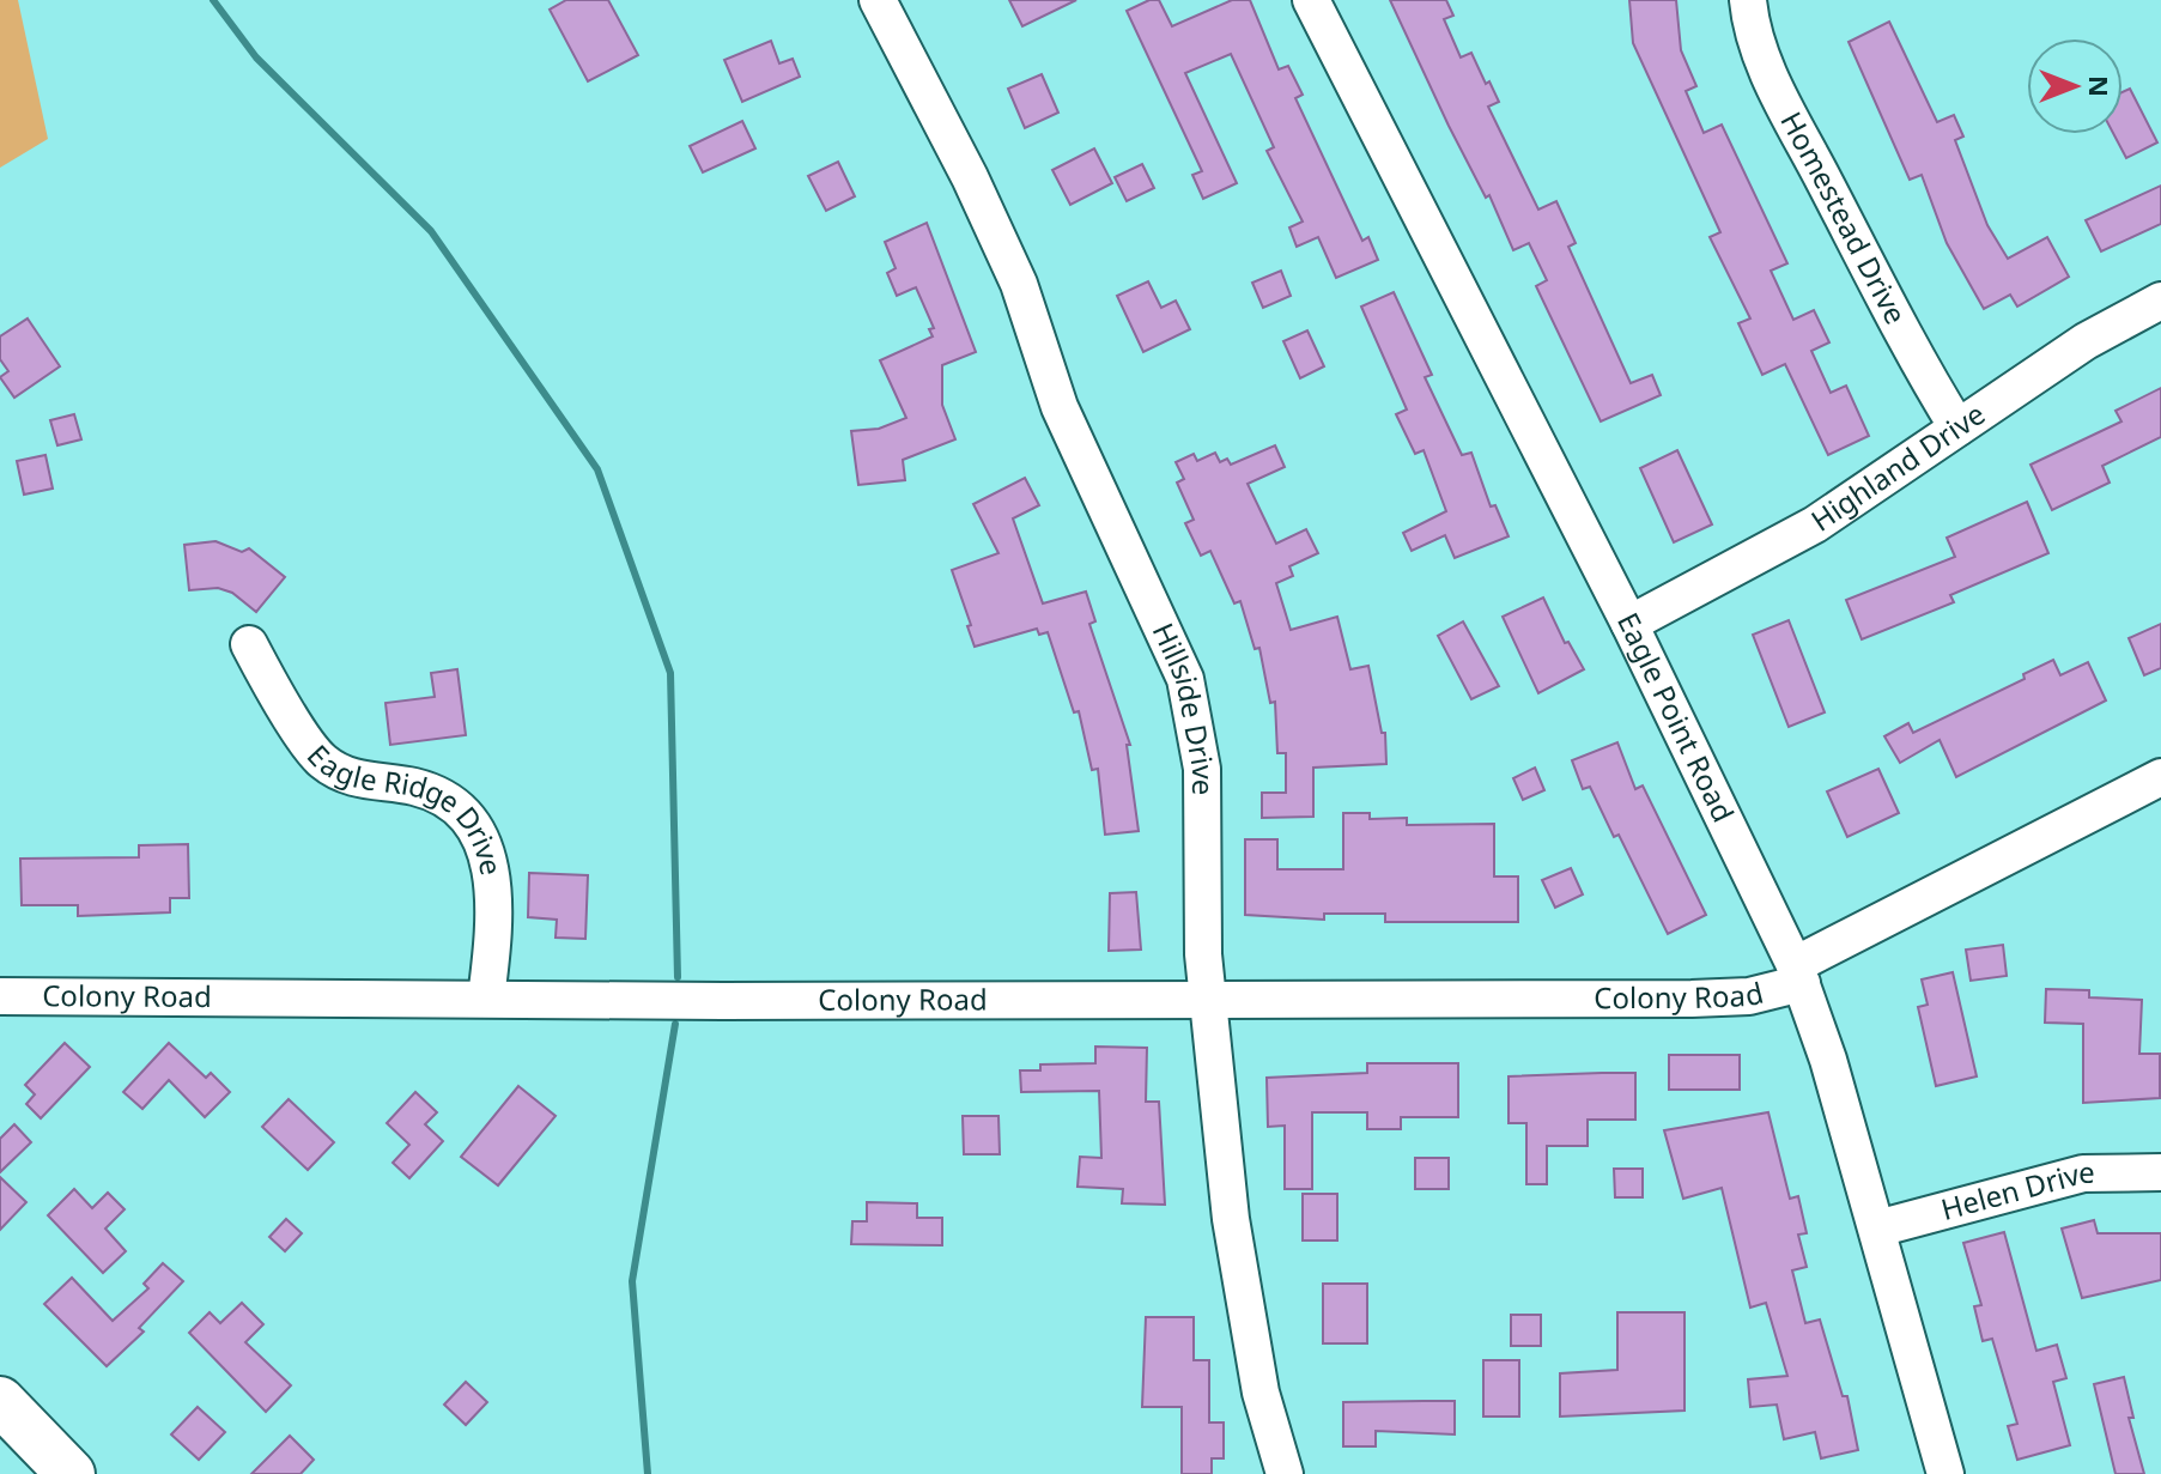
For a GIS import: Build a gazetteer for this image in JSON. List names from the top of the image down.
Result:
{
  "streets": {
    "street": [
      "Homestead Drive",
      "Highland Drive",
      "Hillside Drive",
      "Eagle Point Road",
      "Eagle Ridge Drive",
      "Colony Road",
      "Helen Drive"
    ]
  },
  "crossings": [
    ["Homestead Drive", "Highland Drive"],
    ["Highland Drive", "Eagle Point Road"],
    ["Hillside Drive", "Colony Road"],
    ["Eagle Point Road", "Colony Road"],
    ["Eagle Point Road", "Helen Drive"],
    ["Eagle Ridge Drive", "Colony Road"]
  ],
  "north": "right"
}
